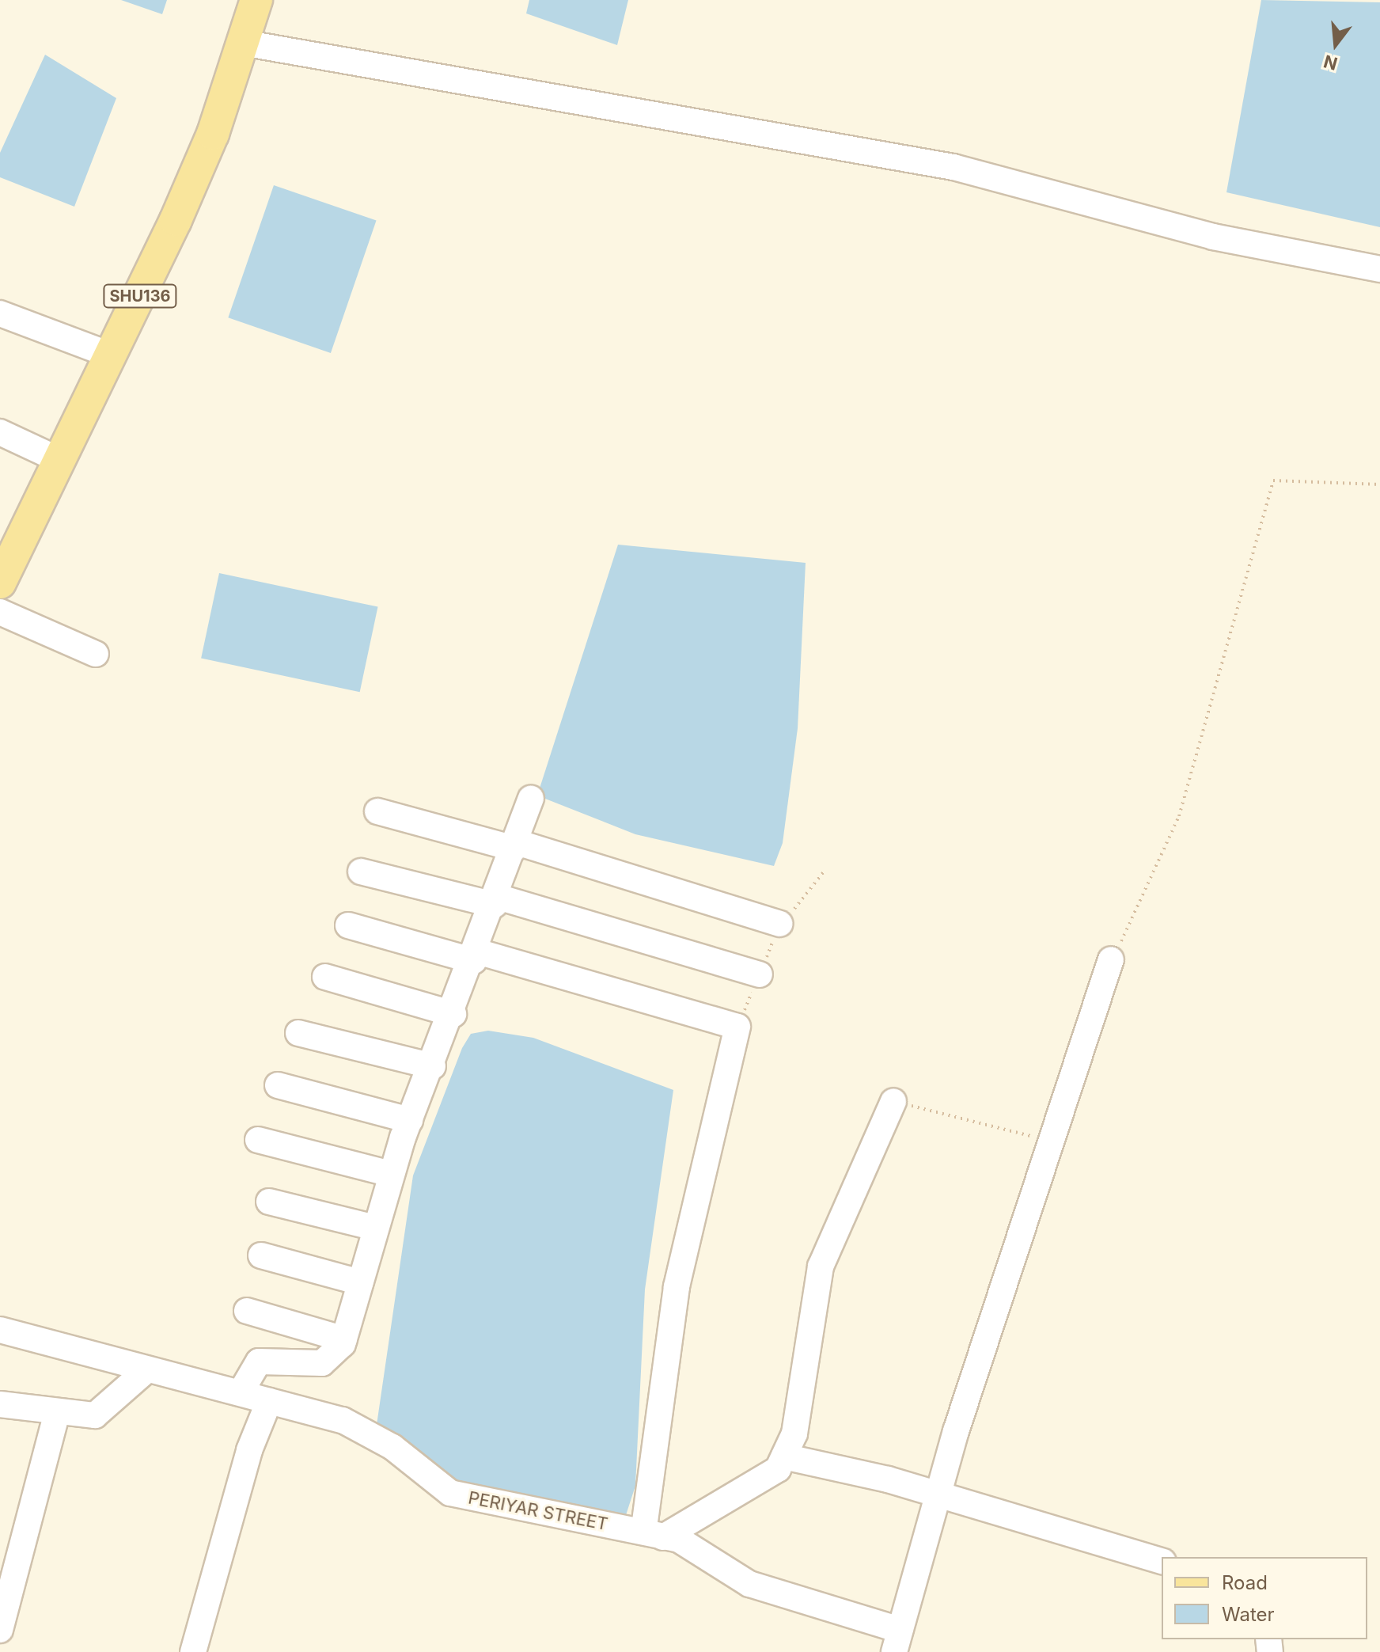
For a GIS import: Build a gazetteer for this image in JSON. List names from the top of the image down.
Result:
{
  "streets": {
    "main road": ["SHU136"],
    "street": ["PERIYAR STREET"]
  },
  "legend": ["Road", "Water"],
  "north": "bottom"
}
